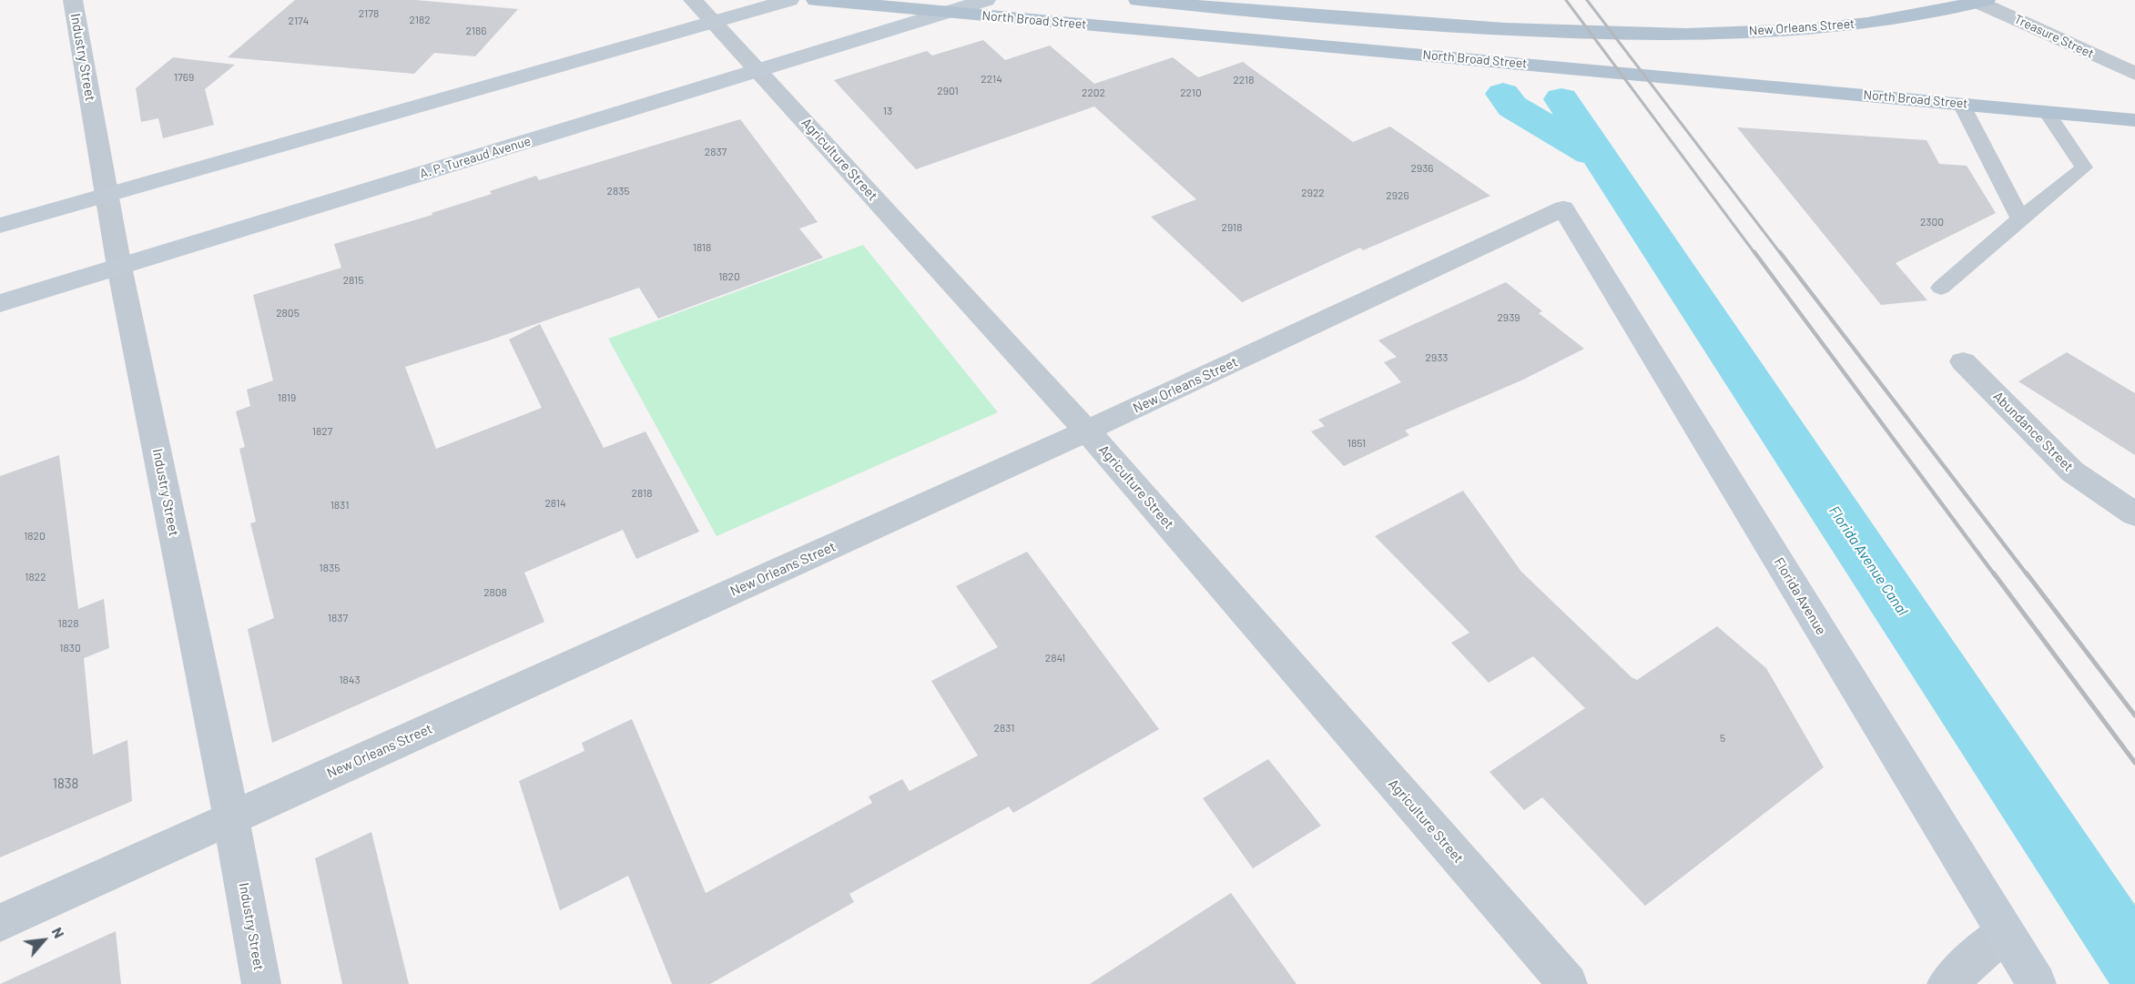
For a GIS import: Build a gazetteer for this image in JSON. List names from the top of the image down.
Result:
{
  "streets": {
    "main road": ["North Broad Street", "New Orleans Street"],
    "street": [
      "Treasure Street",
      "Industry Street",
      "A. P. Tureaud Avenue",
      "Agriculture Street",
      "Abundance Street",
      "Florida Avenue"
    ]
  },
  "crossings": [
    ["North Broad Street", "A. P. Tureaud Avenue"],
    ["New Orleans Street", "Treasure Street"],
    ["New Orleans Street", "Industry Street"],
    ["New Orleans Street", "Agriculture Street"],
    ["New Orleans Street", "Florida Avenue"],
    ["Industry Street", "A. P. Tureaud Avenue"],
    ["A. P. Tureaud Avenue", "Agriculture Street"]
  ],
  "water": ["Florida Avenue Canal"],
  "house_numbers": [
    "2178",
    "2182",
    "2174",
    "2186",
    "1769",
    "2214",
    "2218",
    "2901",
    "2202",
    "2210",
    "13",
    "2837",
    "2936",
    "2835",
    "2922",
    "2926",
    "2300",
    "2918",
    "1818",
    "1820",
    "2815",
    "2805",
    "2939",
    "2933",
    "1819",
    "1827",
    "1851",
    "2818",
    "2814",
    "1831",
    "1820",
    "1835",
    "1822",
    "2808",
    "1837",
    "1828",
    "1830",
    "2841",
    "1843",
    "2831",
    "5",
    "1838"
  ],
  "north": "top right"
}
